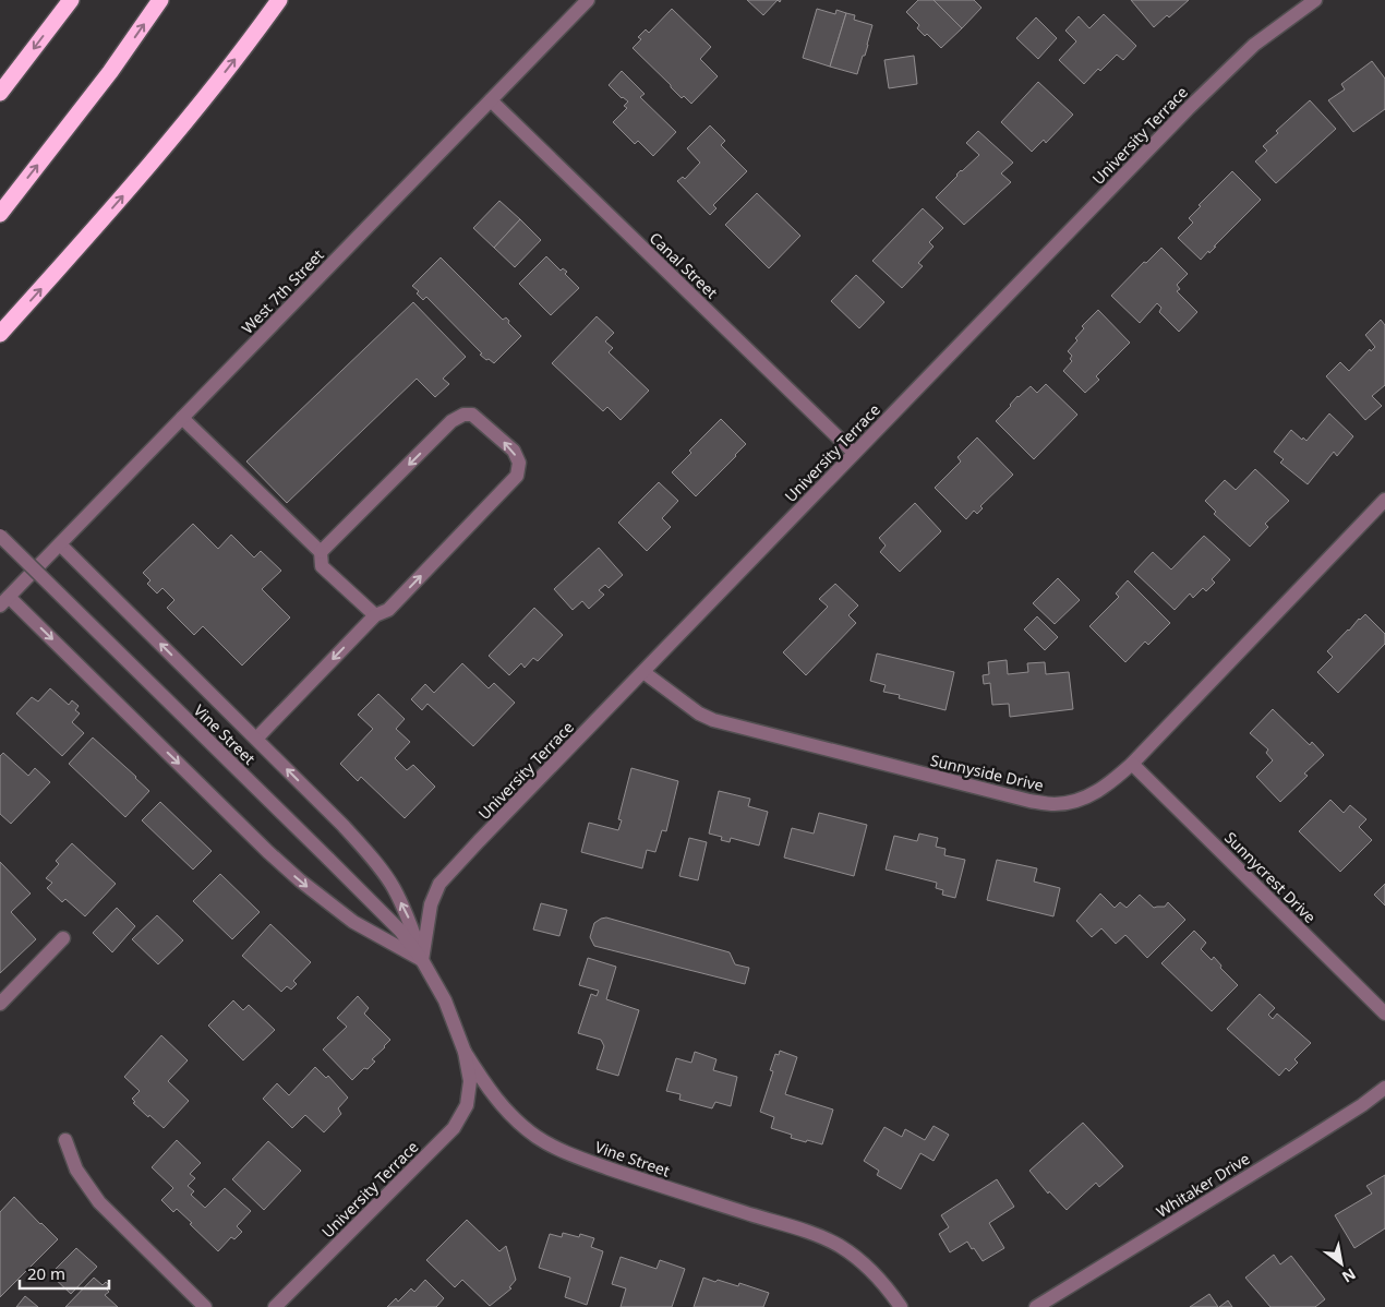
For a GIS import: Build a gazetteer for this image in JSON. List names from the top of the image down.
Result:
{
  "streets": {
    "street": [
      "University Terrace",
      "Canal Street",
      "West 7th Street",
      "Vine Street",
      "Sunnyside Drive",
      "Sunnycrest Drive",
      "Whitaker Drive"
    ]
  },
  "crossings": [
    ["University Terrace", "Canal Street"],
    ["University Terrace", "Vine Street"],
    ["University Terrace", "Sunnyside Drive"],
    ["Canal Street", "West 7th Street"],
    ["West 7th Street", "Vine Street"],
    ["Sunnyside Drive", "Sunnycrest Drive"]
  ],
  "scale_bar": "20 m",
  "north": "bottom right"
}
